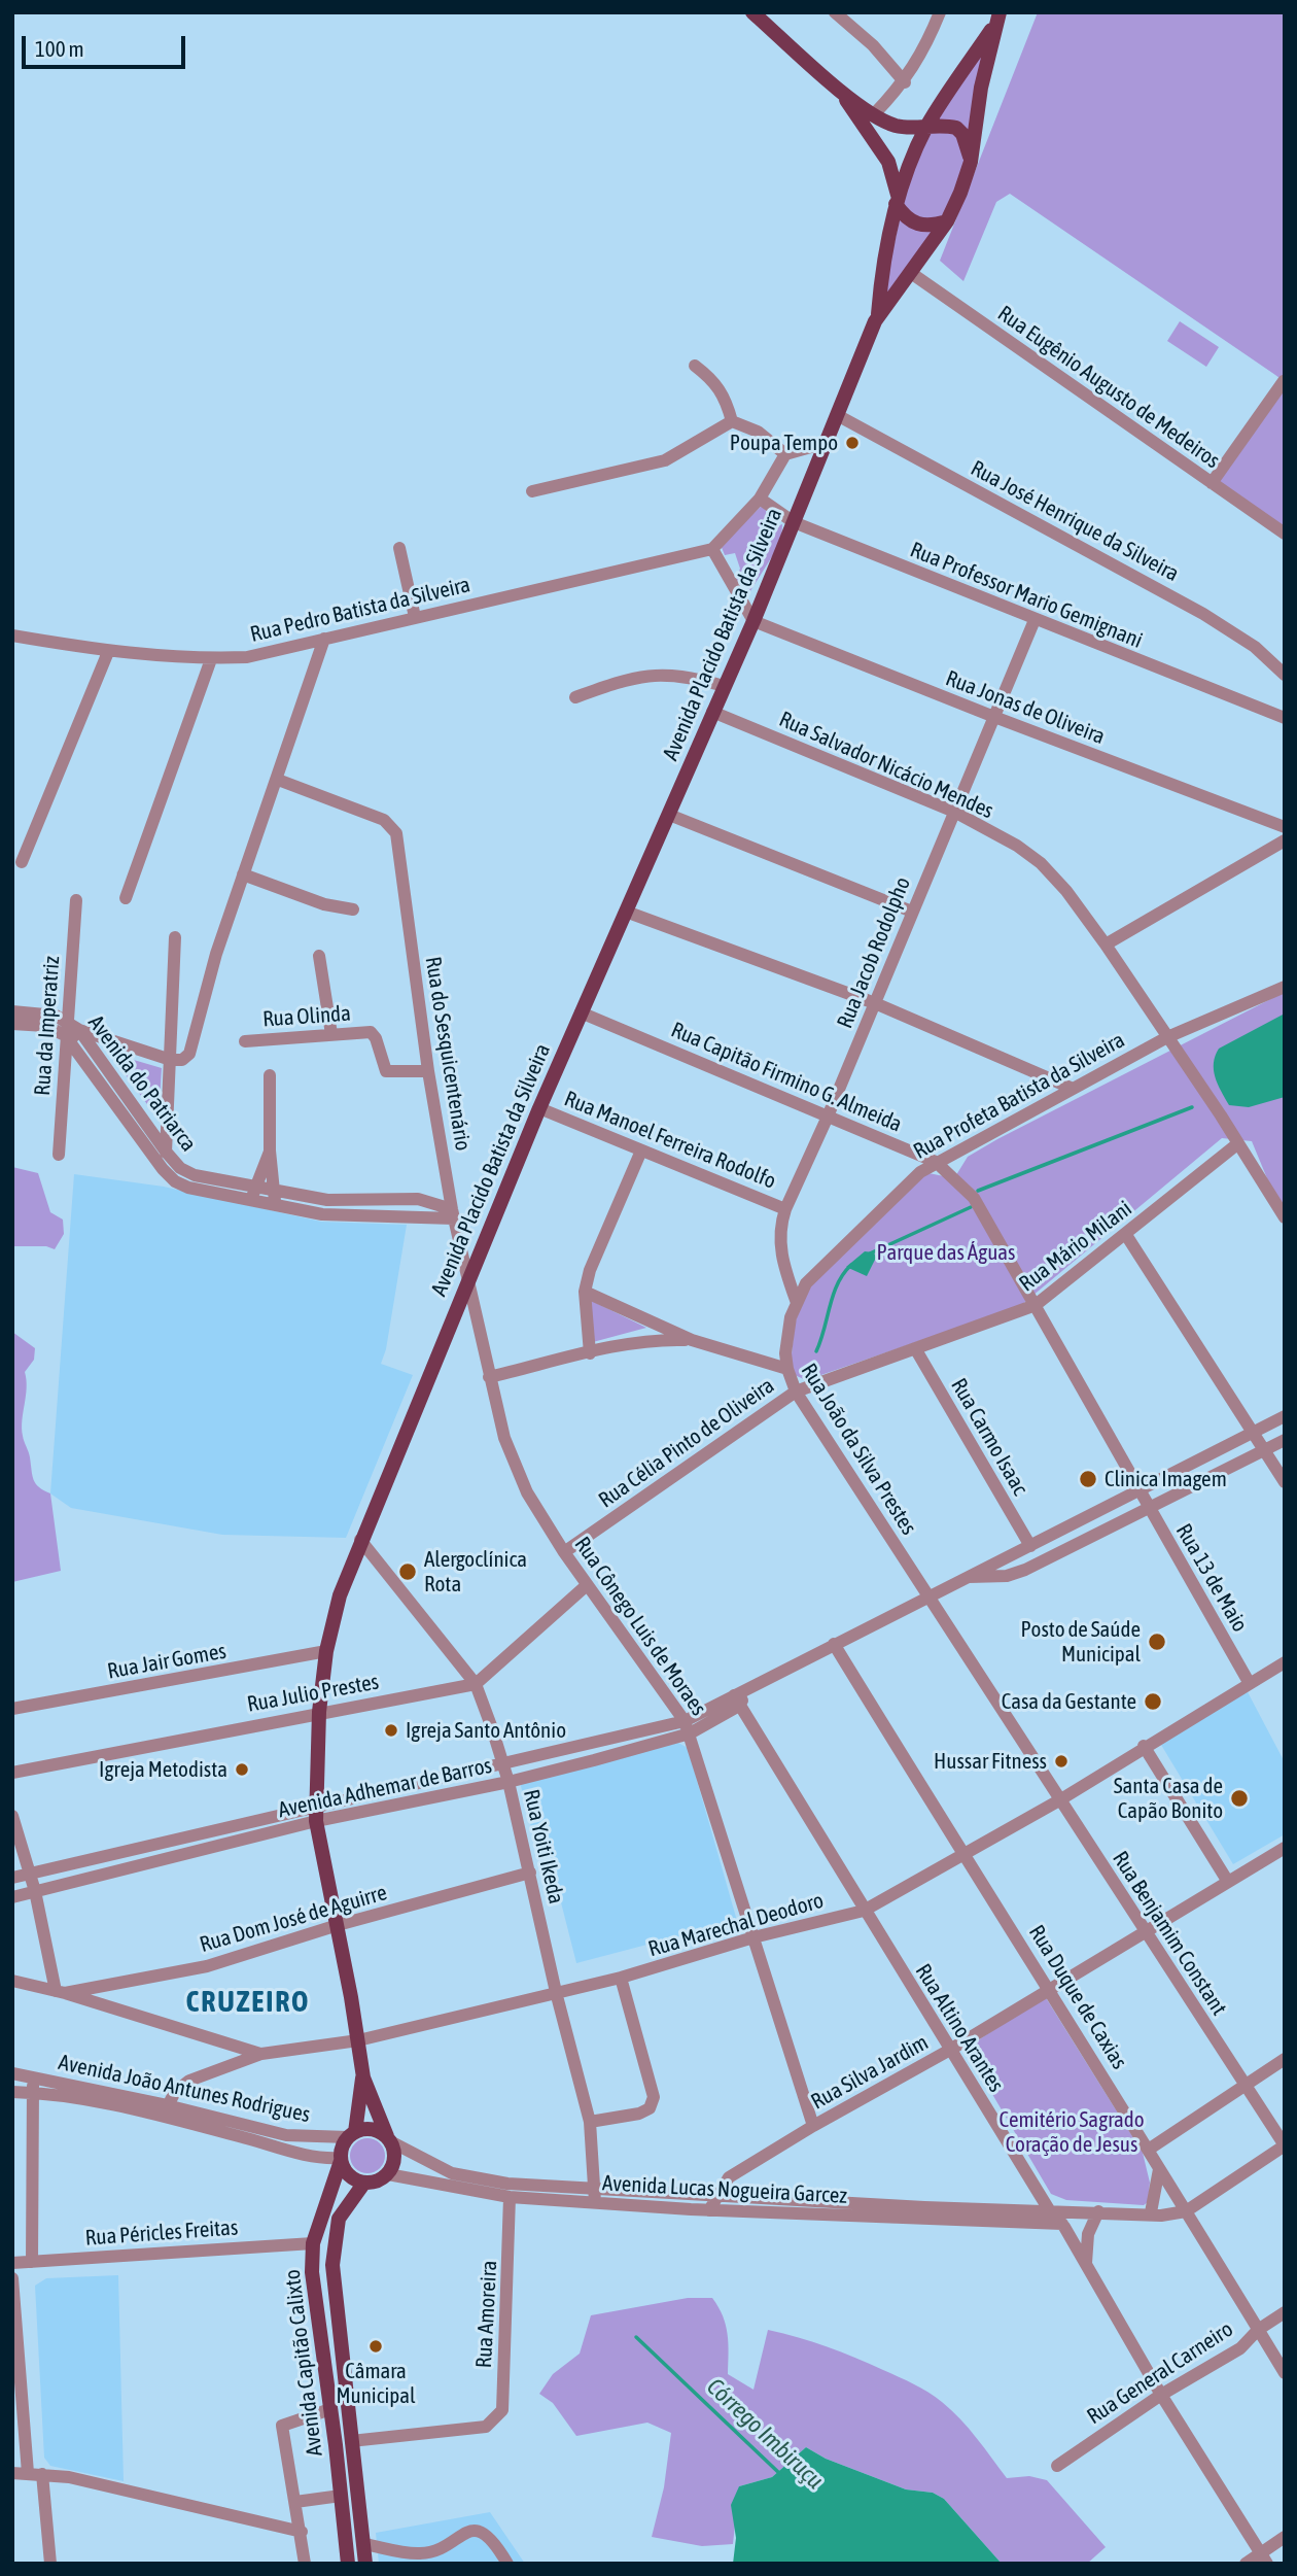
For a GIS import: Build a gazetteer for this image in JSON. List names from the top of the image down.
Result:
{
  "streets": {
    "main road": ["Avenida Placido Batista da Silveira", "Avenida Capitão Calixto"],
    "street": [
      "Rua Eugênio Augusto de Medeiros",
      "Rua José Henrique da Silveira",
      "Rua Professor Mario Gemignani",
      "Rua Pedro Batista da Silveira",
      "Rua Jonas de Oliveira",
      "Rua Salvador Nicácio Mendes",
      "Rua Jacob Rodolpho",
      "Rua Olinda",
      "Rua da Imperatriz",
      "Rua do Sesquicentenário",
      "Rua Capitão Firmino G. Almeida",
      "Avenida do Patriarca",
      "Rua Profeta Batista da Silveira",
      "Rua Manoel Ferreira Rodolfo",
      "Rua Mário Milani",
      "Rua Carmo Isaac",
      "Rua Célia Pinto de Oliveira",
      "Rua João da Silva Prestes",
      "Rua 13 de Maio",
      "Rua Cônego Luis de Moraes",
      "Rua Jair Gomes",
      "Rua Julio Prestes",
      "Avenida Adhemar de Barros",
      "Rua Yoiti Ikeda",
      "Rua Dom José de Aguirre",
      "Rua Marechal Deodoro",
      "Rua Benjamim Constant",
      "Rua Duque de Caxias",
      "Rua Altino Arantes",
      "Rua Silva Jardim",
      "Avenida João Antunes Rodrigues",
      "Avenida Lucas Nogueira Garcez",
      "Rua Péricles Freitas",
      "Rua Amoreira",
      "Rua General Carneiro"
    ]
  },
  "crossings": [
    ["Rua Eugênio Augusto de Medeiros", "Avenida Placido Batista da Silveira"],
    ["Rua José Henrique da Silveira", "Avenida Placido Batista da Silveira"],
    ["Rua Professor Mario Gemignani", "Avenida Placido Batista da Silveira"],
    ["Rua Professor Mario Gemignani", "Rua Jacob Rodolpho"],
    ["Avenida Placido Batista da Silveira", "Rua Jonas de Oliveira"],
    ["Avenida Placido Batista da Silveira", "Rua Salvador Nicácio Mendes"],
    ["Avenida Placido Batista da Silveira", "Rua do Sesquicentenário"],
    ["Avenida Placido Batista da Silveira", "Rua Capitão Firmino G. Almeida"],
    ["Avenida Placido Batista da Silveira", "Rua Manoel Ferreira Rodolfo"],
    ["Avenida Placido Batista da Silveira", "Rua Cônego Luis de Moraes"],
    ["Avenida Placido Batista da Silveira", "Rua Jair Gomes"],
    ["Avenida Placido Batista da Silveira", "Rua Julio Prestes"],
    ["Avenida Placido Batista da Silveira", "Avenida Adhemar de Barros"],
    ["Avenida Placido Batista da Silveira", "Rua Yoiti Ikeda"],
    ["Avenida Placido Batista da Silveira", "Rua Dom José de Aguirre"],
    ["Avenida Placido Batista da Silveira", "Rua Marechal Deodoro"],
    ["Avenida Placido Batista da Silveira", "Avenida João Antunes Rodrigues"],
    ["Avenida Placido Batista da Silveira", "Avenida Lucas Nogueira Garcez"],
    ["Avenida Placido Batista da Silveira", "Avenida Capitão Calixto"],
    ["Rua Jonas de Oliveira", "Rua Jacob Rodolpho"],
    ["Rua Salvador Nicácio Mendes", "Rua Jacob Rodolpho"],
    ["Rua Salvador Nicácio Mendes", "Rua Profeta Batista da Silveira"],
    ["Rua Salvador Nicácio Mendes", "Rua Mário Milani"],
    ["Rua Jacob Rodolpho", "Rua Capitão Firmino G. Almeida"],
    ["Rua Jacob Rodolpho", "Rua Profeta Batista da Silveira"],
    ["Rua Jacob Rodolpho", "Rua Manoel Ferreira Rodolfo"],
    ["Rua Olinda", "Rua do Sesquicentenário"],
    ["Rua da Imperatriz", "Avenida do Patriarca"],
    ["Rua do Sesquicentenário", "Avenida do Patriarca"],
    ["Rua do Sesquicentenário", "Rua Cônego Luis de Moraes"],
    ["Rua Capitão Firmino G. Almeida", "Rua Profeta Batista da Silveira"],
    ["Rua Capitão Firmino G. Almeida", "Rua Mário Milani"],
    ["Rua Capitão Firmino G. Almeida", "Rua 13 de Maio"],
    ["Rua Profeta Batista da Silveira", "Rua João da Silva Prestes"],
    ["Rua Mário Milani", "Rua Carmo Isaac"],
    ["Rua Mário Milani", "Rua Célia Pinto de Oliveira"],
    ["Rua Mário Milani", "Rua João da Silva Prestes"],
    ["Rua Mário Milani", "Rua 13 de Maio"],
    ["Rua Célia Pinto de Oliveira", "Rua João da Silva Prestes"],
    ["Rua Célia Pinto de Oliveira", "Rua Cônego Luis de Moraes"],
    ["Rua João da Silva Prestes", "Rua Cônego Luis de Moraes"],
    ["Rua João da Silva Prestes", "Rua Benjamim Constant"],
    ["Rua 13 de Maio", "Rua Marechal Deodoro"],
    ["Rua Cônego Luis de Moraes", "Avenida Adhemar de Barros"],
    ["Rua Cônego Luis de Moraes", "Rua Marechal Deodoro"],
    ["Rua Cônego Luis de Moraes", "Rua Silva Jardim"],
    ["Rua Julio Prestes", "Rua Yoiti Ikeda"],
    ["Avenida Adhemar de Barros", "Rua Yoiti Ikeda"],
    ["Avenida Adhemar de Barros", "Rua Altino Arantes"],
    ["Rua Yoiti Ikeda", "Rua Dom José de Aguirre"],
    ["Rua Yoiti Ikeda", "Rua Marechal Deodoro"],
    ["Rua Yoiti Ikeda", "Avenida Lucas Nogueira Garcez"],
    ["Rua Marechal Deodoro", "Rua Benjamim Constant"],
    ["Rua Marechal Deodoro", "Rua Duque de Caxias"],
    ["Rua Marechal Deodoro", "Rua Altino Arantes"],
    ["Rua Marechal Deodoro", "Avenida João Antunes Rodrigues"],
    ["Rua Benjamim Constant", "Rua Silva Jardim"],
    ["Rua Duque de Caxias", "Rua Silva Jardim"],
    ["Rua Duque de Caxias", "Avenida Lucas Nogueira Garcez"],
    ["Rua Duque de Caxias", "Rua General Carneiro"],
    ["Rua Altino Arantes", "Rua Silva Jardim"],
    ["Rua Altino Arantes", "Avenida Lucas Nogueira Garcez"],
    ["Rua Altino Arantes", "Rua General Carneiro"],
    ["Rua Silva Jardim", "Avenida Lucas Nogueira Garcez"],
    ["Avenida João Antunes Rodrigues", "Avenida Lucas Nogueira Garcez"],
    ["Avenida João Antunes Rodrigues", "Avenida Capitão Calixto"],
    ["Avenida Lucas Nogueira Garcez", "Rua Amoreira"],
    ["Avenida Lucas Nogueira Garcez", "Avenida Capitão Calixto"],
    ["Rua Péricles Freitas", "Avenida Capitão Calixto"],
    ["Rua Amoreira", "Avenida Capitão Calixto"]
  ],
  "districts": ["CRUZEIRO"],
  "water": ["Córrego Imbiruçu"],
  "parks": ["Parque das Águas", "Cemitério Sagrado Coração de Jesus"],
  "places": [
    "Poupa Tempo",
    "Clinica Imagem",
    "Alergoclínica Rota",
    "Posto de Saúde Municipal",
    "Casa da Gestante",
    "Igreja Santo Antônio",
    "Hussar Fitness",
    "Igreja Metodista",
    "Santa Casa de Capão Bonito",
    "Câmara Municipal"
  ],
  "scale_bar": "100 m"
}
